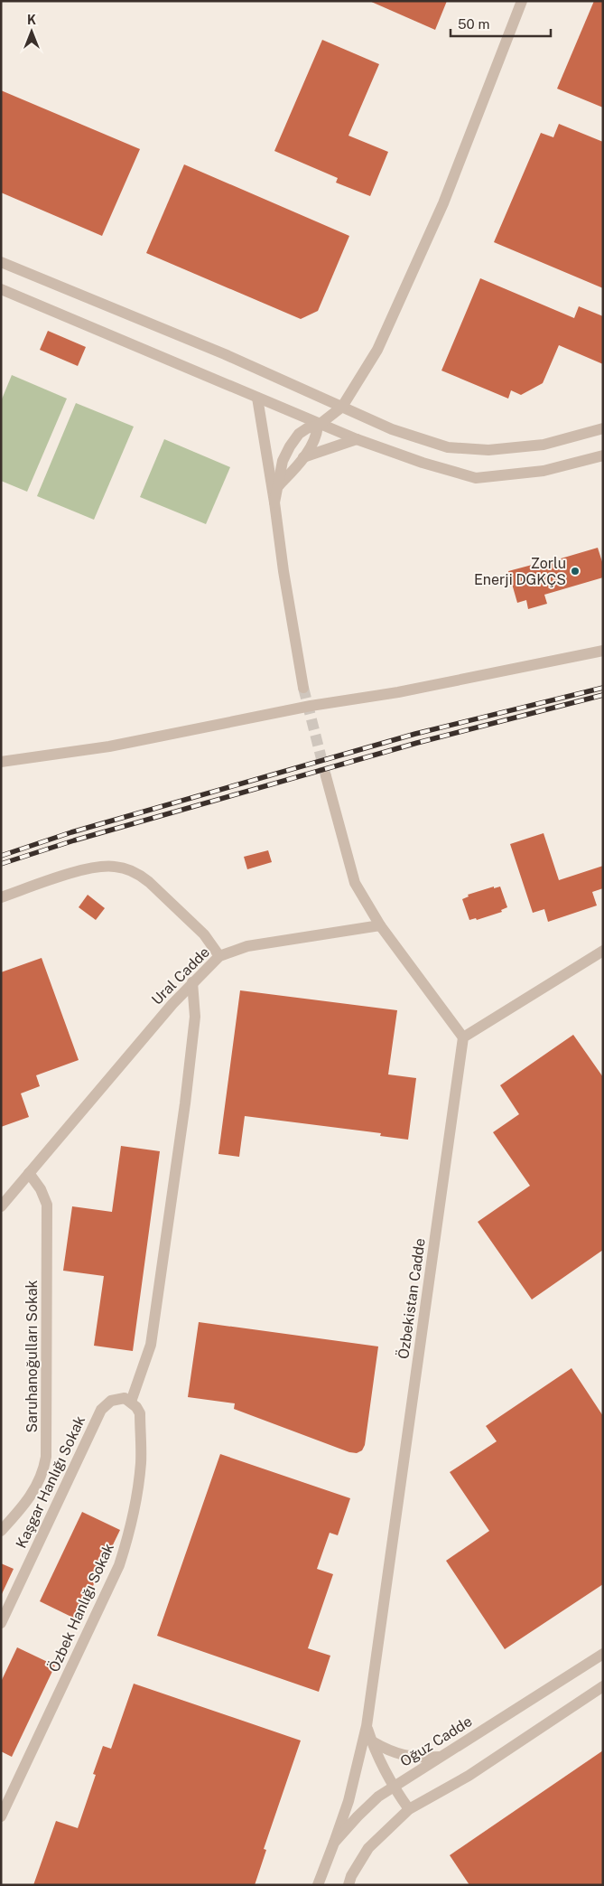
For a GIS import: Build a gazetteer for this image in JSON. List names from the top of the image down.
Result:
{
  "streets": {
    "street": [
      "Ural Cadde",
      "Özbekistan Cadde",
      "Saruhanoğulları Sokak",
      "Kaşgar Hanlığı Sokak",
      "Özbek Hanlığı Sokak",
      "Oğuz Cadde"
    ]
  },
  "crossings": [
    ["Ural Cadde", "Saruhanoğulları Sokak"],
    ["Özbekistan Cadde", "Oğuz Cadde"],
    ["Kaşgar Hanlığı Sokak", "Özbek Hanlığı Sokak"]
  ],
  "places": ["Zorlu Enerji DGKÇS"],
  "scale_bar": "50 m",
  "north": "top"
}
